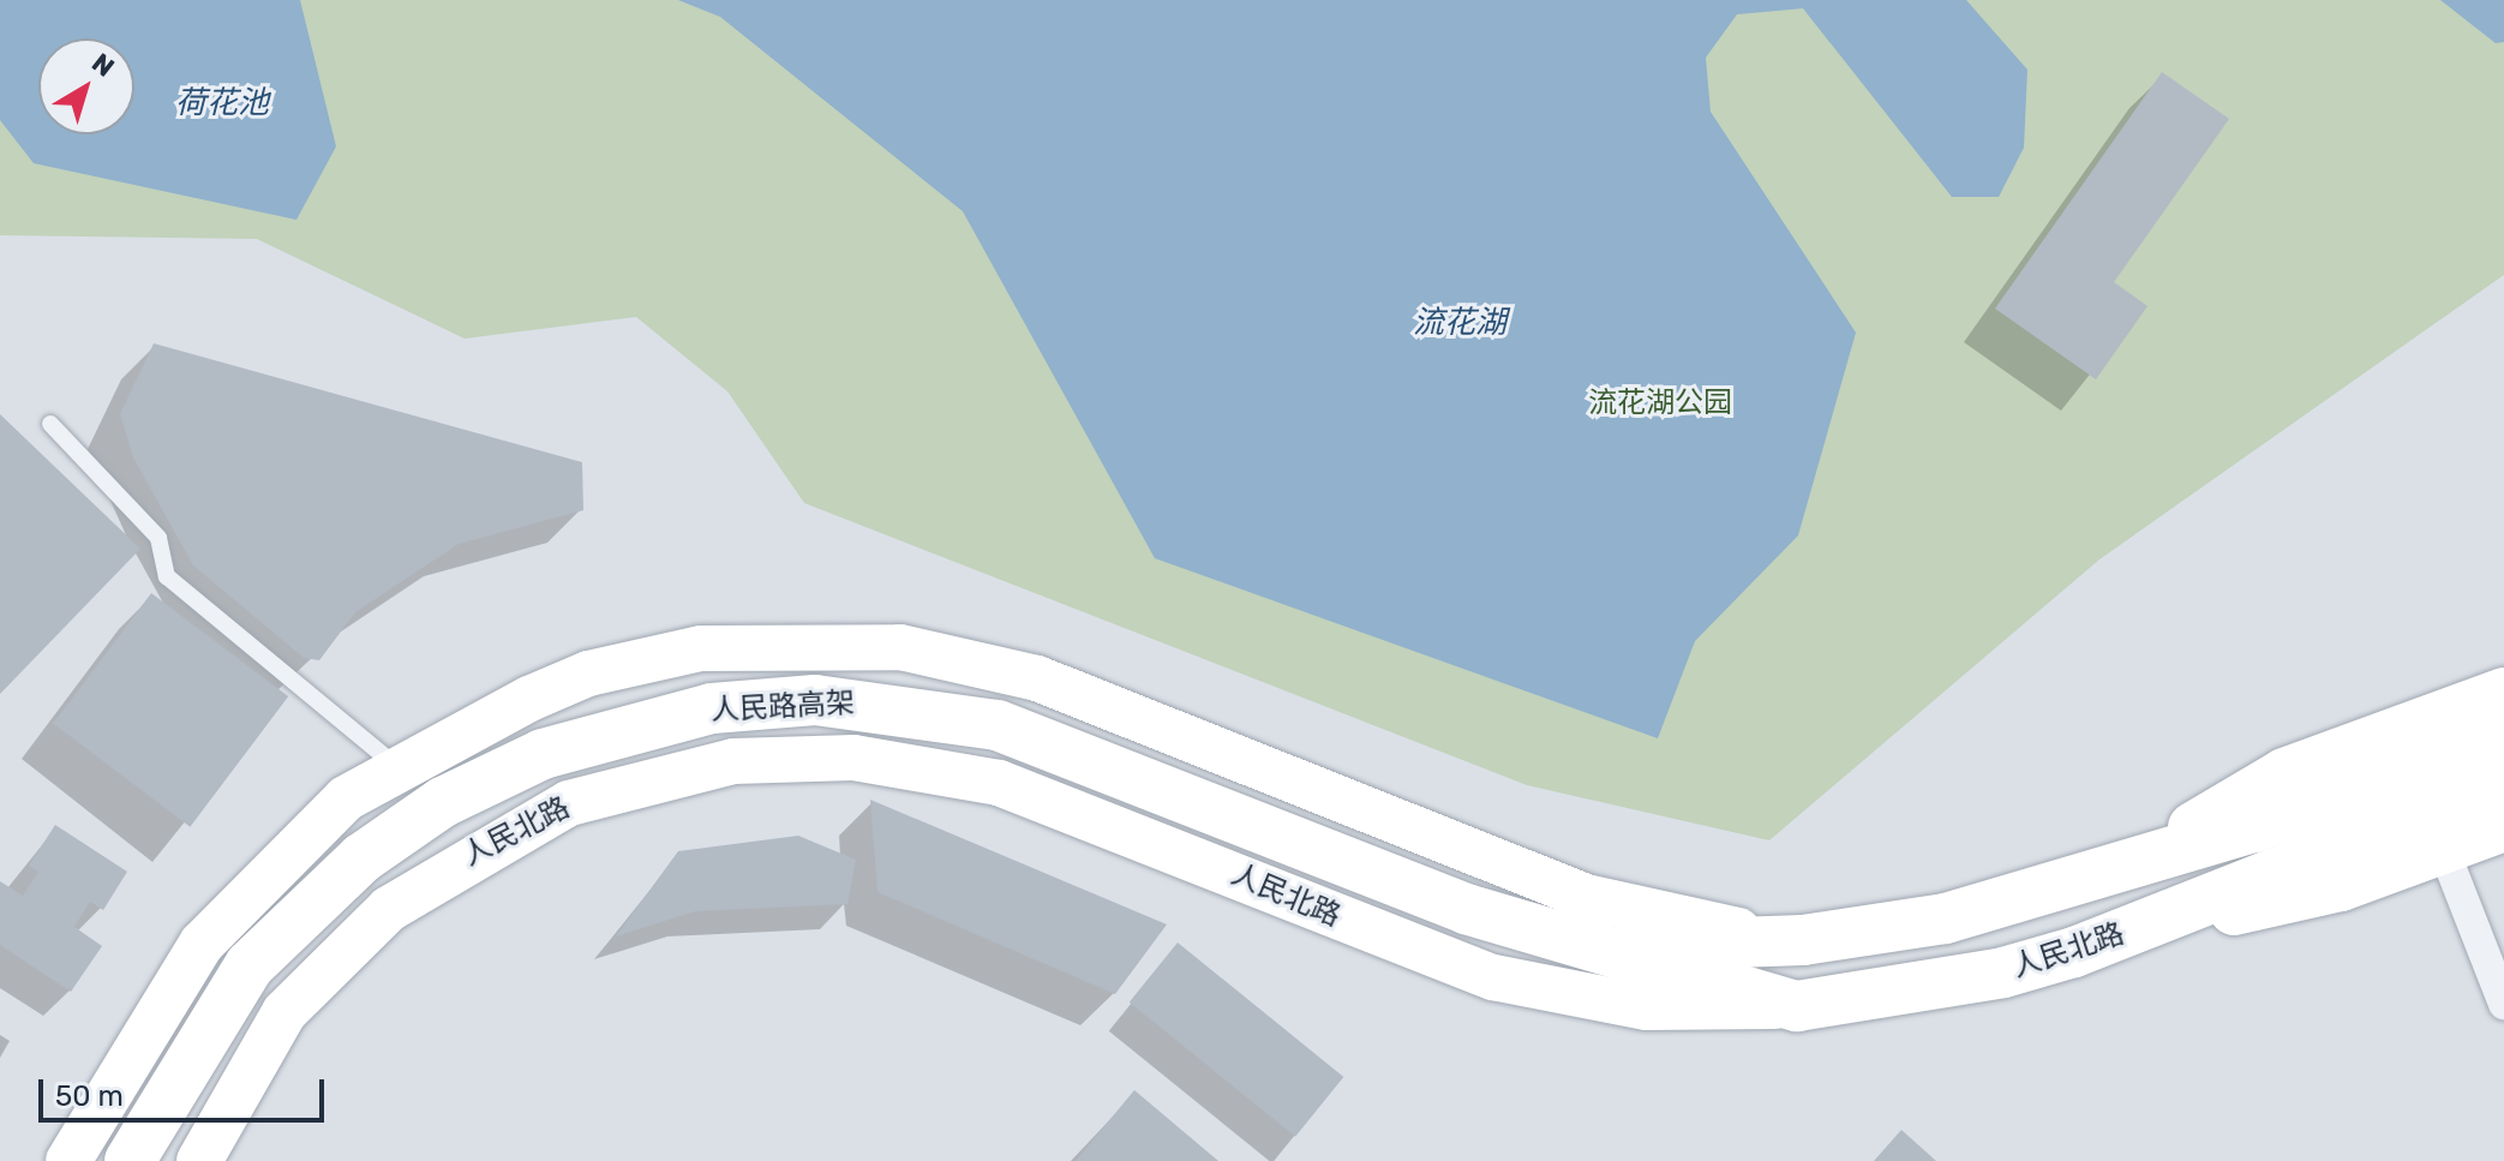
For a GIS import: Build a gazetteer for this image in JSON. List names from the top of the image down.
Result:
{
  "streets": {
    "main road": ["人民路高架", "人民北路"]
  },
  "crossings": [
    ["人民路高架", "人民北路"]
  ],
  "water": ["荷花池", "流花湖"],
  "parks": ["流花湖公园"],
  "scale_bar": "50 m",
  "north": "top right"
}
